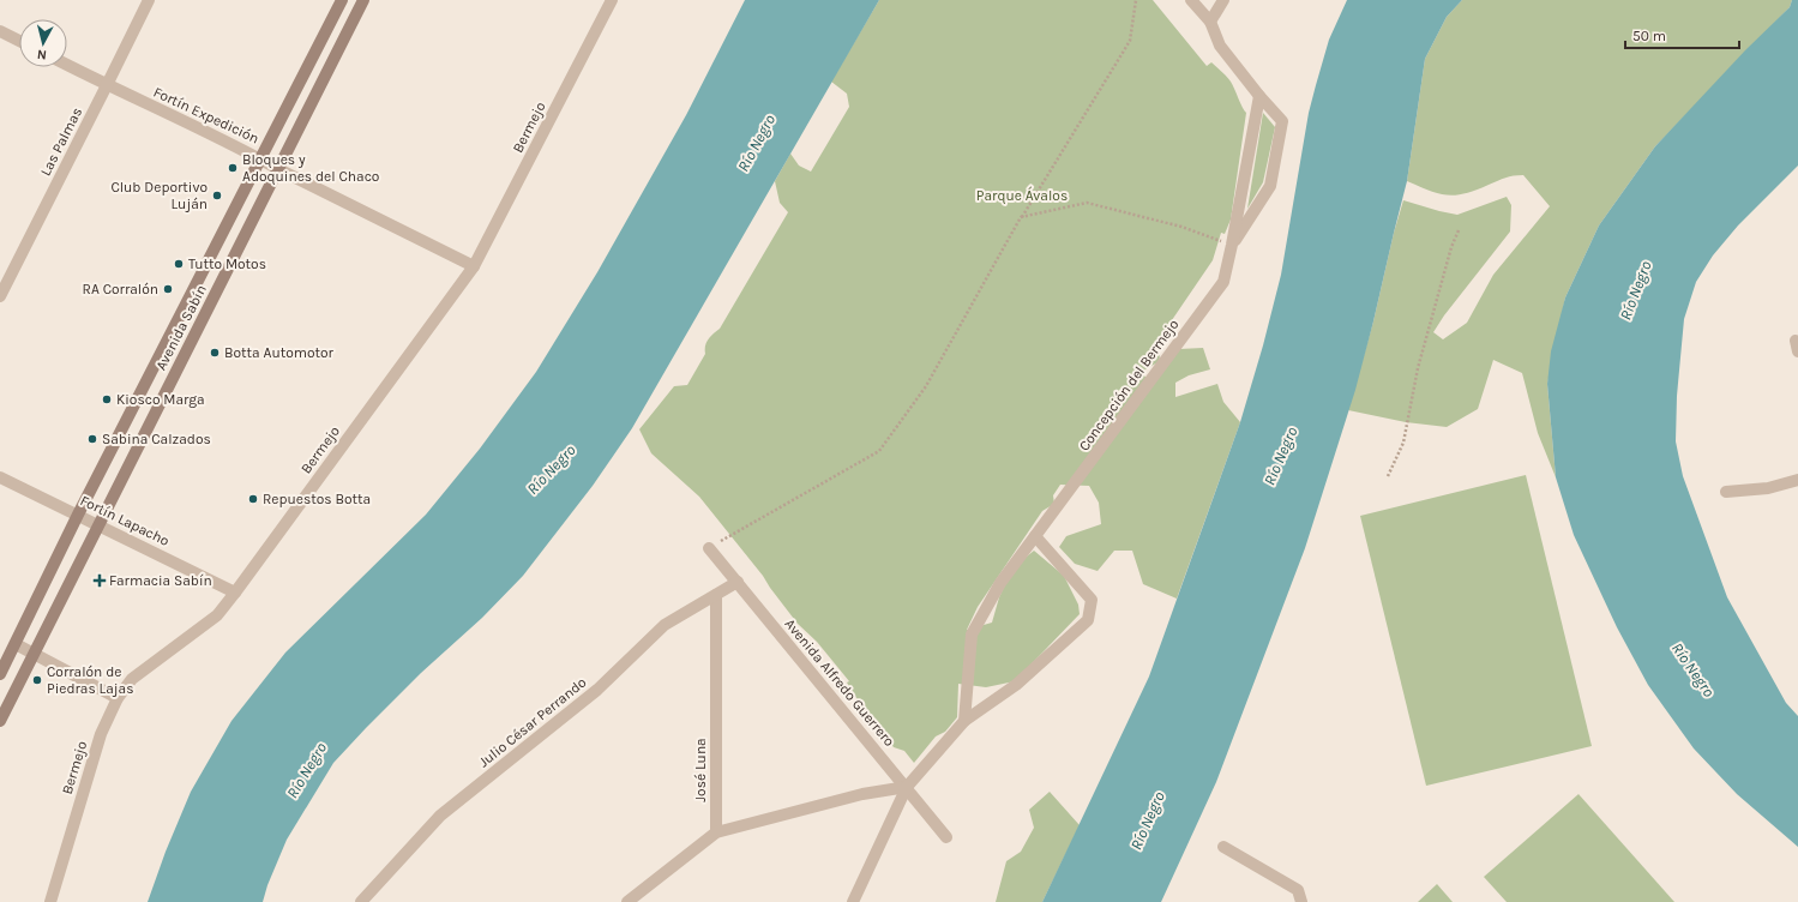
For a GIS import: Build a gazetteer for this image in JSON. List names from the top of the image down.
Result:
{
  "streets": {
    "main road": ["Avenida Sabín"],
    "street": [
      "Fortín Expedición",
      "Bermejo",
      "Las Palmas",
      "Concepción del Bermejo",
      "Fortín Lapacho",
      "Avenida Alfredo Guerrero",
      "Julio César Perrando",
      "José Luna"
    ]
  },
  "crossings": [
    ["Fortín Expedición", "Bermejo"],
    ["Fortín Expedición", "Las Palmas"],
    ["Fortín Expedición", "Avenida Sabín"],
    ["Bermejo", "Fortín Lapacho"],
    ["Avenida Sabín", "Fortín Lapacho"],
    ["Avenida Alfredo Guerrero", "Julio César Perrando"],
    ["Julio César Perrando", "José Luna"]
  ],
  "water": ["Río Negro"],
  "parks": ["Parque Ávalos"],
  "places": {
    "other": [
      "Bloques y Adoquines del Chaco",
      "Club Deportivo Luján",
      "Tutto Motos",
      "RA Corralón",
      "Botta Automotor",
      "Kiosco Marga",
      "Sabina Calzados",
      "Repuestos Botta",
      "Corralón de Piedras Lajas"
    ],
    "health": ["Farmacia Sabín"]
  },
  "scale_bar": "50 m",
  "north": "bottom"
}
